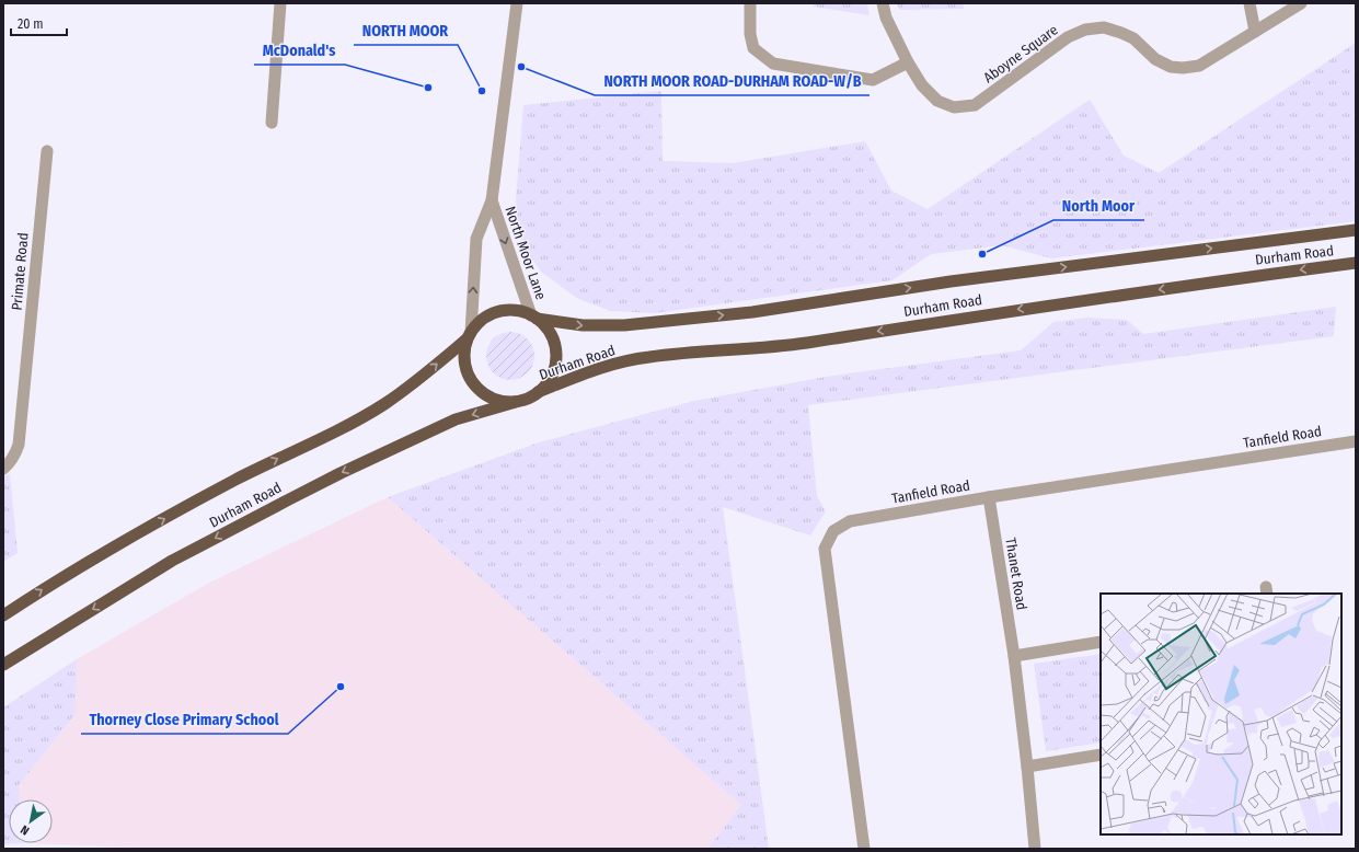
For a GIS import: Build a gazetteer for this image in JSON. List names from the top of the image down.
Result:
{
  "streets": {
    "highway": ["Durham Road"],
    "street": [
      "Aboyne Square",
      "North Moor Lane",
      "Primate Road",
      "Tanfield Road",
      "Thanet Road"
    ]
  },
  "crossings": [
    ["North Moor Lane", "Durham Road"],
    ["Tanfield Road", "Thanet Road"]
  ],
  "places": [
    "NORTH MOOR ROAD-DURHAM ROAD-W/B",
    "McDonald's",
    "NORTH MOOR",
    "North Moor",
    "Thorney Close Primary School"
  ],
  "scale_bar": "20 m",
  "north": "bottom left"
}
